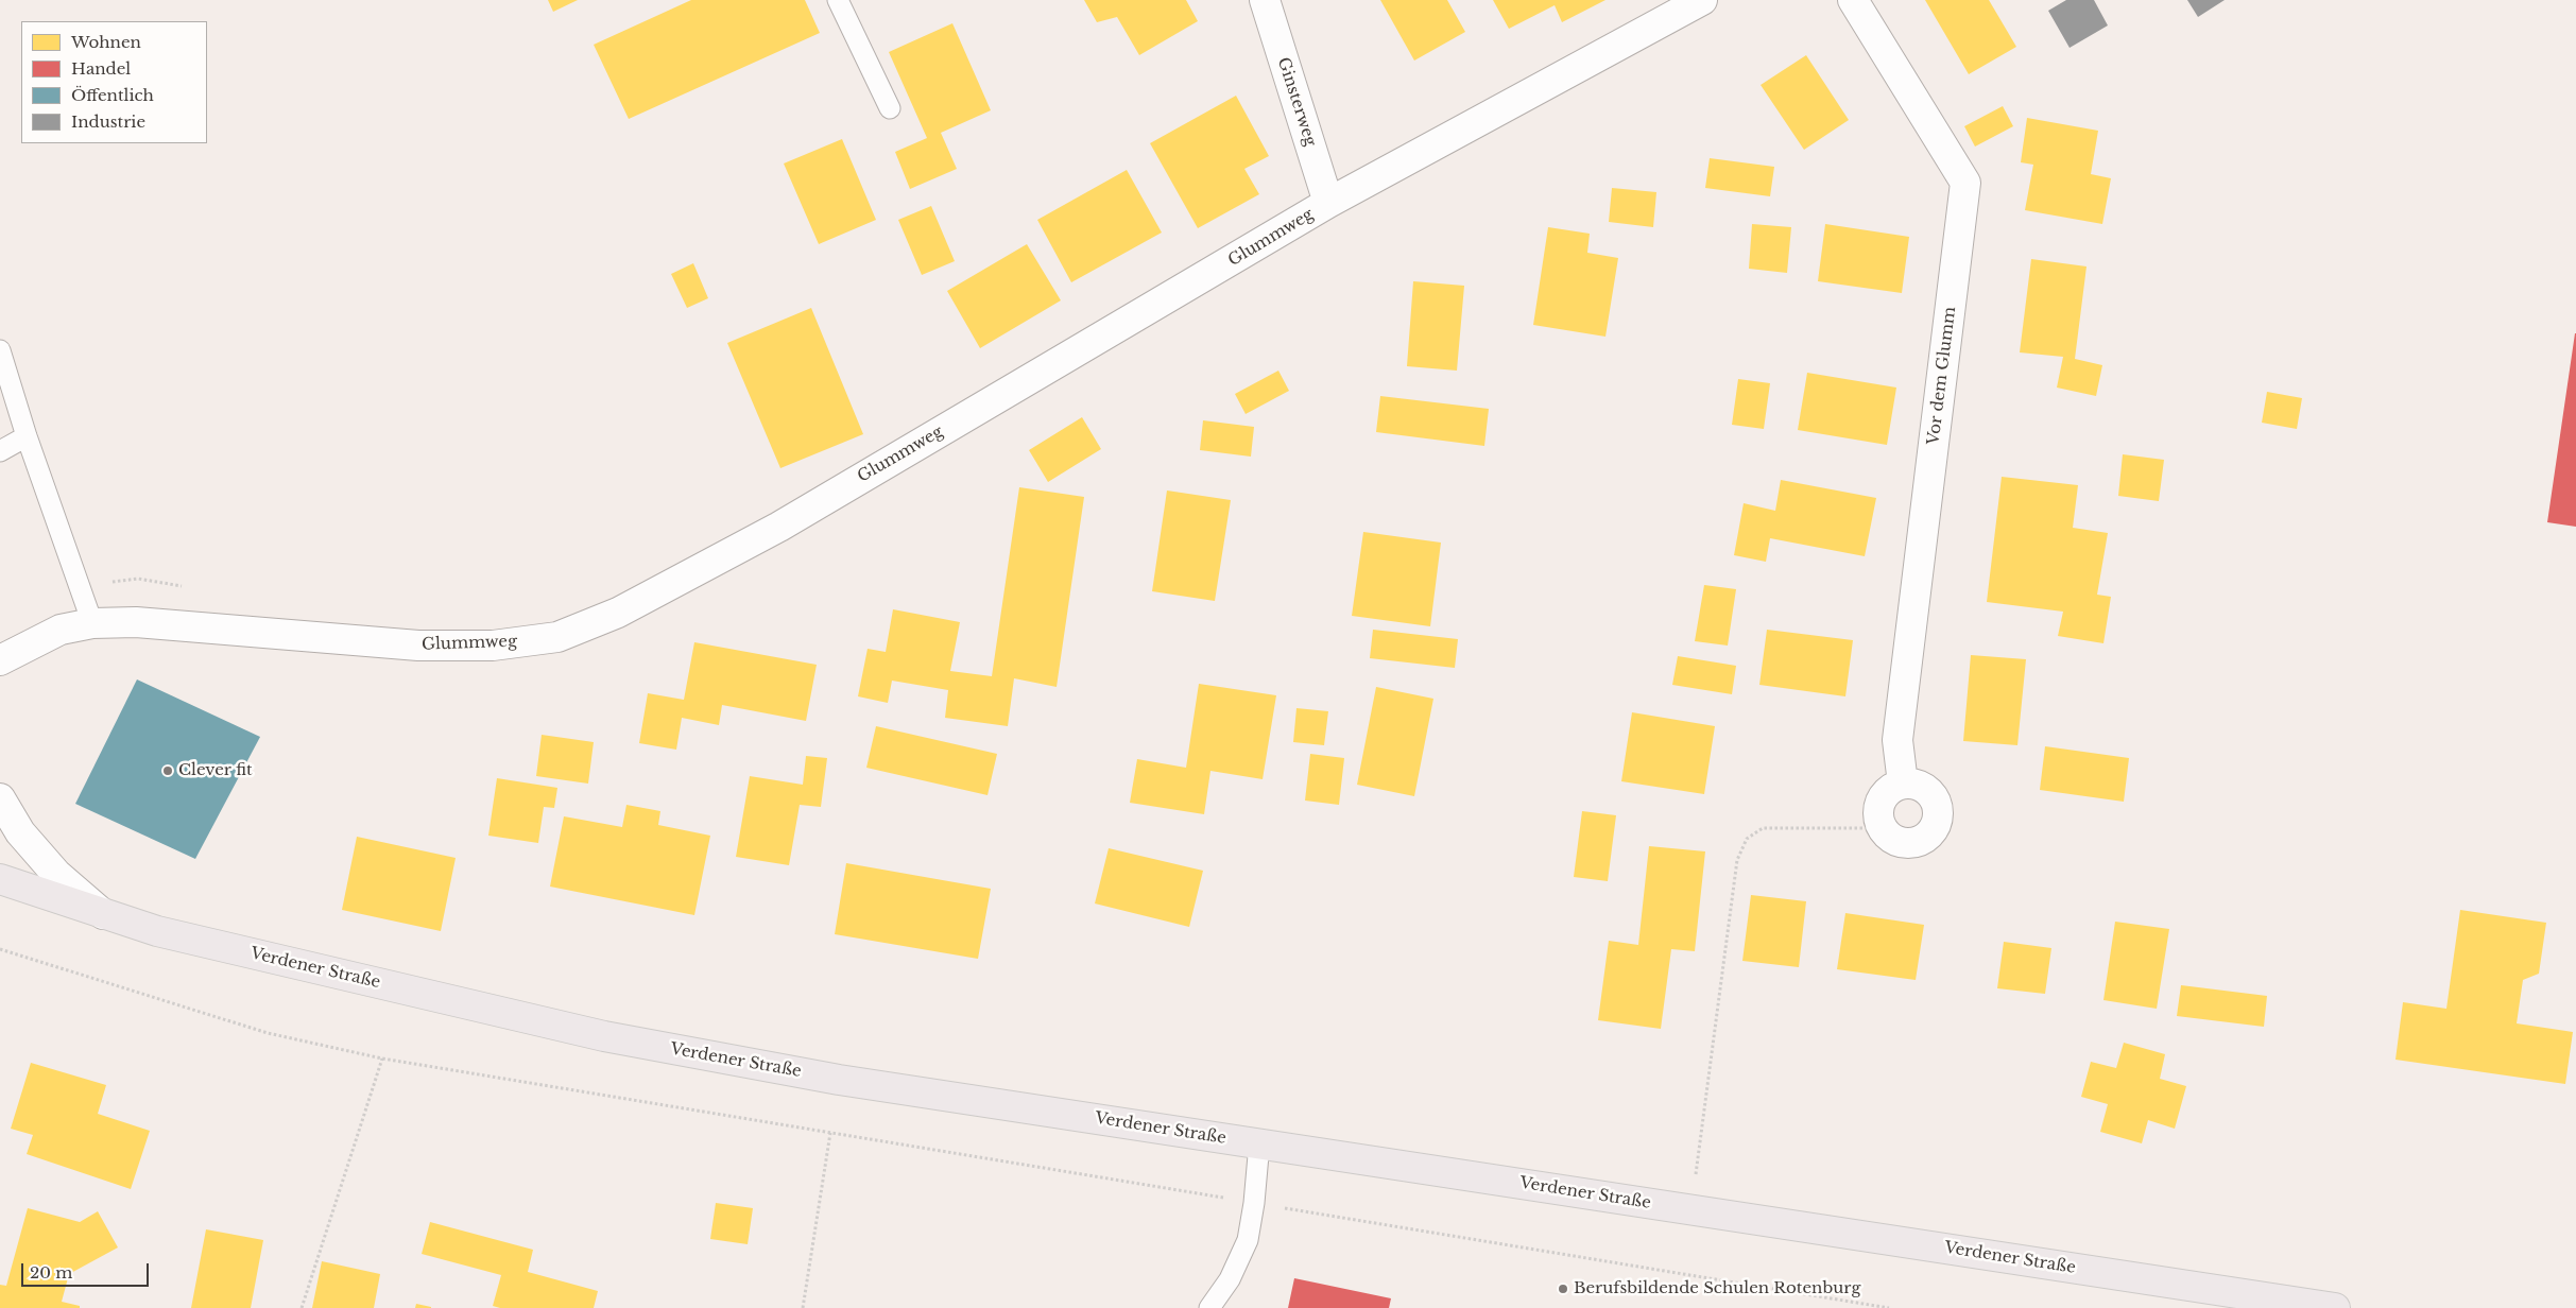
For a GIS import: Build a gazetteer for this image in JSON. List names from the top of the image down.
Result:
{
  "streets": {
    "main road": ["Verdener Straße"],
    "street": ["Ginsterweg", "Glummweg", "Vor dem Glumm"]
  },
  "crossings": [
    ["Ginsterweg", "Glummweg"]
  ],
  "places": ["Clever fit", "Berufsbildende Schulen Rotenburg"],
  "legend": [
    "Wohnen",
    "Handel",
    "Öffentlich",
    "Industrie"
  ],
  "scale_bar": "20 m"
}
